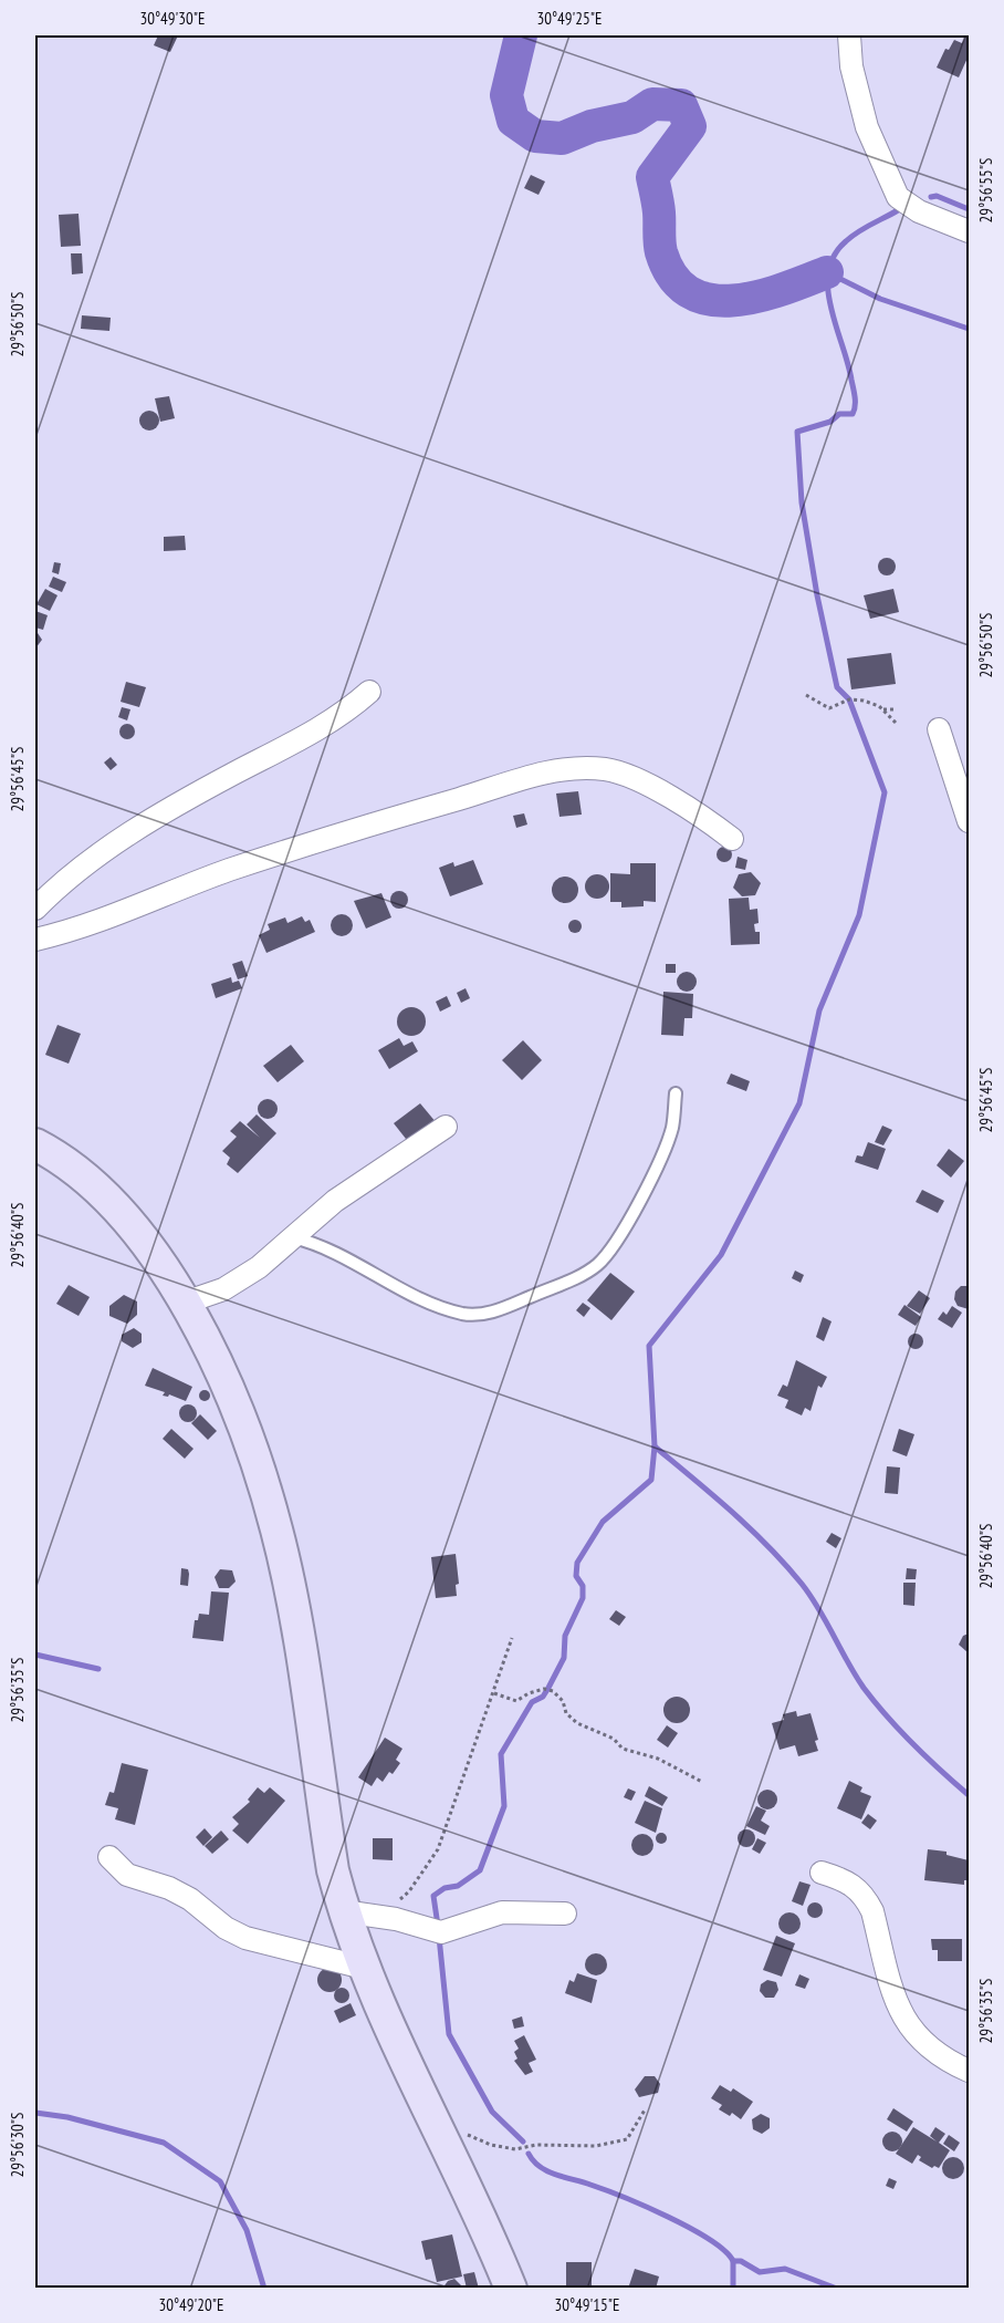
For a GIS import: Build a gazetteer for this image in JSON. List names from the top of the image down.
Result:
{
  "coordinates": [
    "30°49'30\"E",
    "30°49'25\"E",
    "29°56'55\"S",
    "29°56'50\"S",
    "29°56'45\"S",
    "29°56'40\"S",
    "29°56'35\"S",
    "29°56'30\"S",
    "30°49'20\"E",
    "30°49'15\"E"
  ]
}
